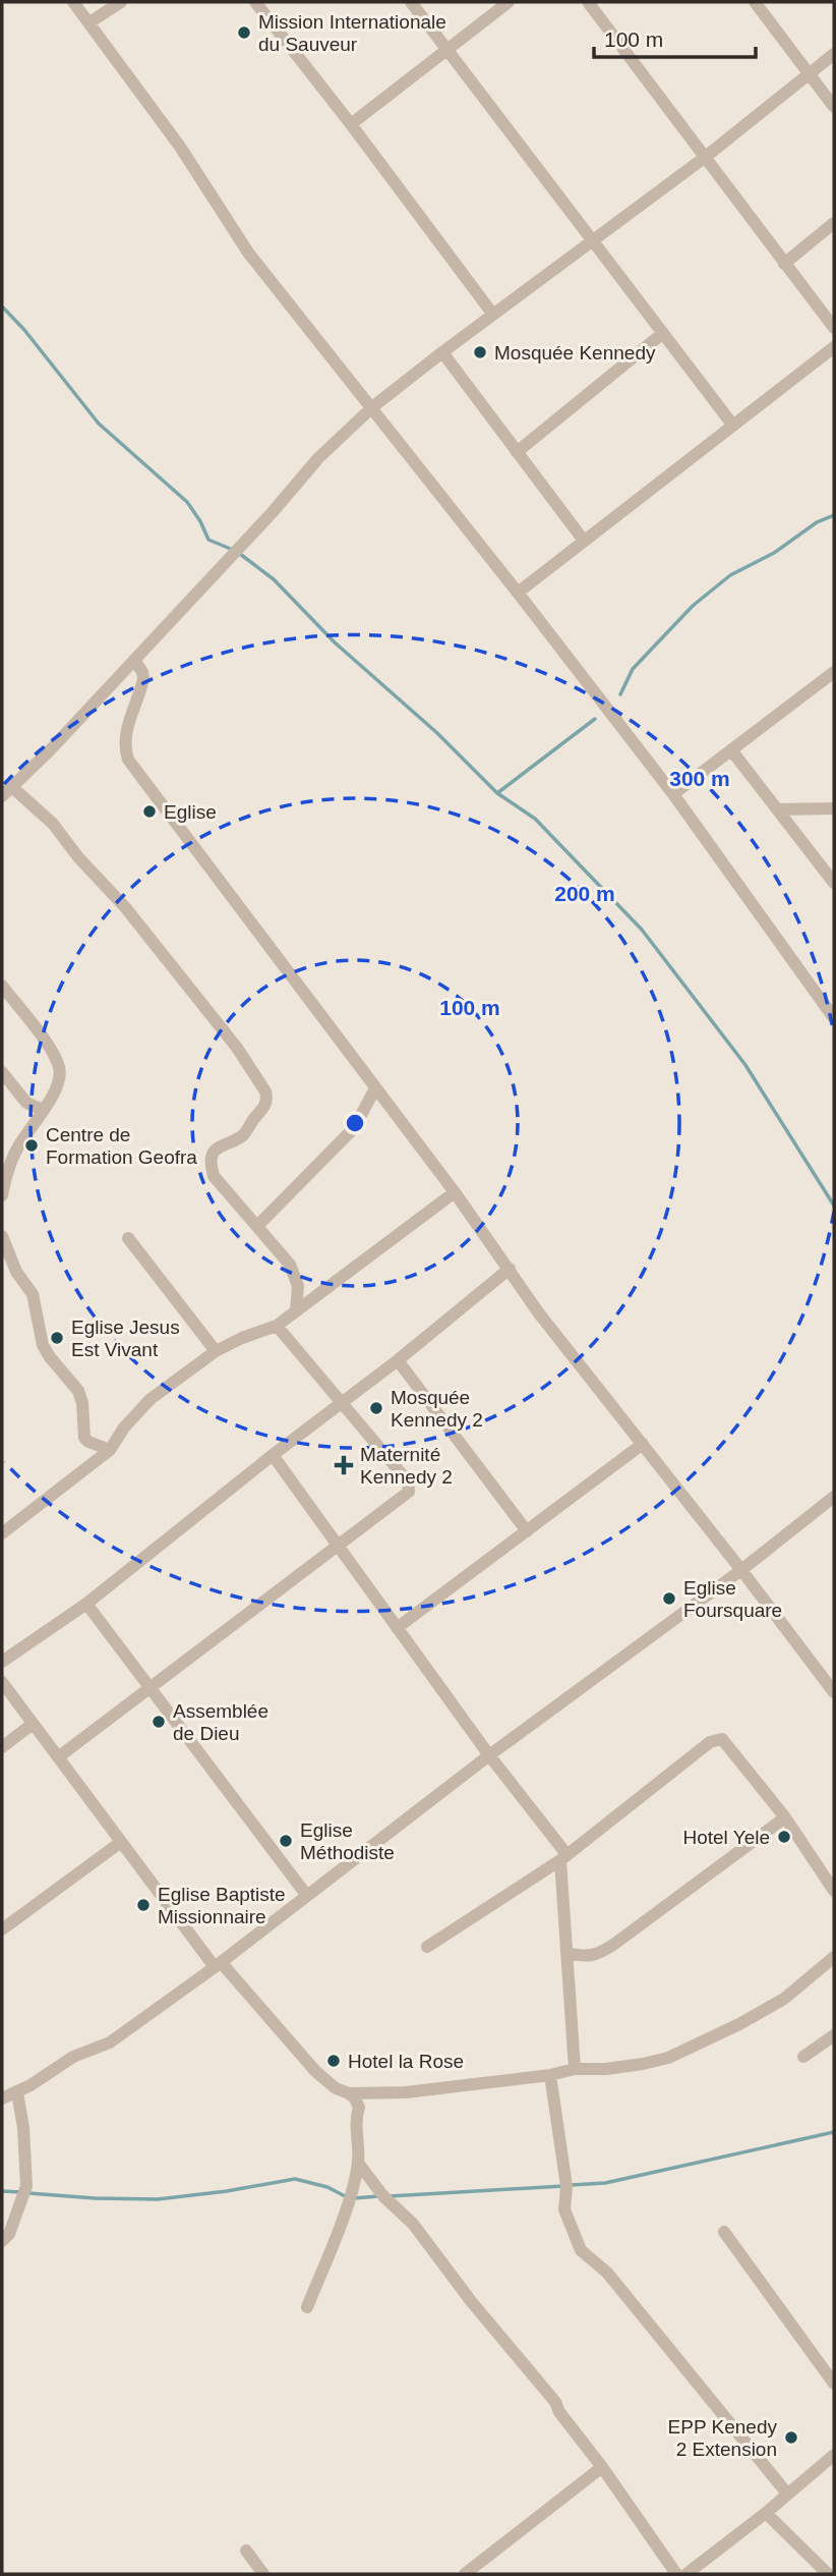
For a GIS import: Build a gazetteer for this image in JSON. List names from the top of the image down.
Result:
{
  "places": {
    "other": [
      "Mission Internationale du Sauveur",
      "Mosquée Kennedy",
      "Eglise",
      "Centre de Formation Geofra",
      "Eglise Jesus Est Vivant",
      "Mosquée Kennedy 2",
      "Eglise Foursquare",
      "Assemblée de Dieu",
      "Hotel Yele",
      "Eglise Méthodiste",
      "Eglise Baptiste Missionnaire",
      "Hotel la Rose",
      "EPP Kenedy 2 Extension"
    ],
    "health": ["Maternité Kennedy 2"]
  },
  "scale_bar": "100 m",
  "rings": ["300 m", "200 m", "100 m"]
}
